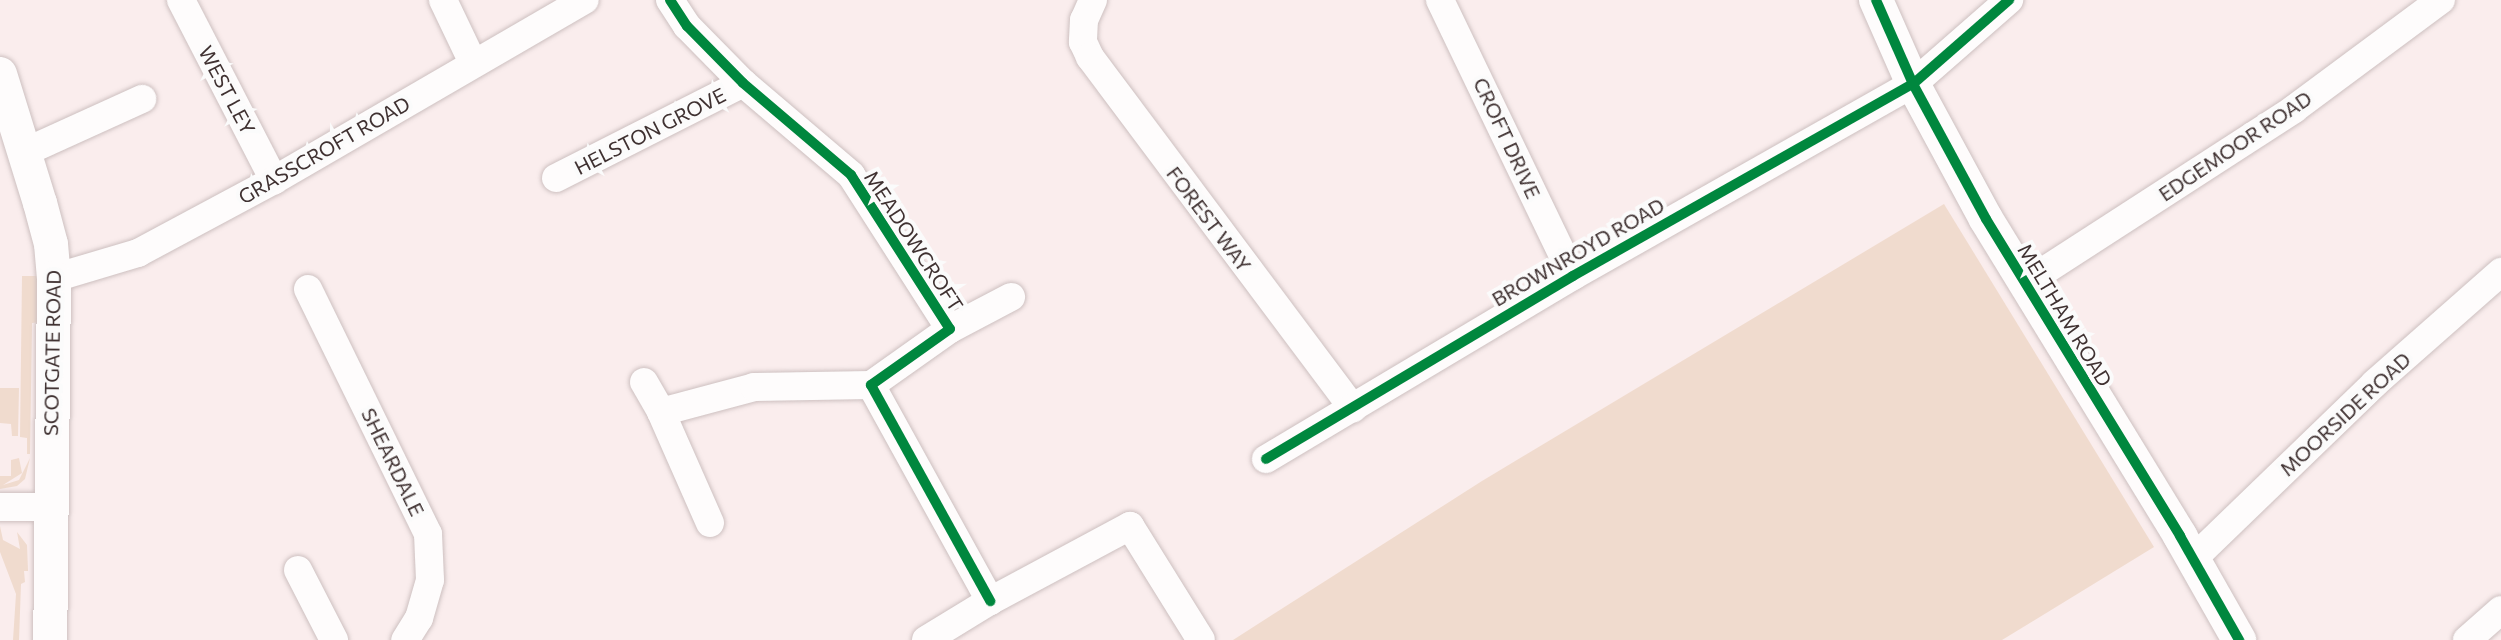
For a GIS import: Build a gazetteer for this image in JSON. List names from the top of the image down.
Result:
{
  "streets": {
    "street": [
      "WEST LEY",
      "HELSTON GROVE",
      "CROFT DRIVE",
      "EDGEMOOR ROAD",
      "GRASSCROFT ROAD",
      "FOREST WAY",
      "MEADOWCROFT",
      "BROWNROYD ROAD",
      "MELTHAM ROAD",
      "SCOTGATE ROAD",
      "MOORSIDE ROAD",
      "SHEARDALE"
    ]
  },
  "crossings": [
    ["WEST LEY", "GRASSCROFT ROAD"],
    ["HELSTON GROVE", "MEADOWCROFT"],
    ["CROFT DRIVE", "BROWNROYD ROAD"],
    ["EDGEMOOR ROAD", "MELTHAM ROAD"],
    ["GRASSCROFT ROAD", "SCOTGATE ROAD"],
    ["FOREST WAY", "BROWNROYD ROAD"],
    ["BROWNROYD ROAD", "MELTHAM ROAD"],
    ["MELTHAM ROAD", "MOORSIDE ROAD"]
  ]
}
